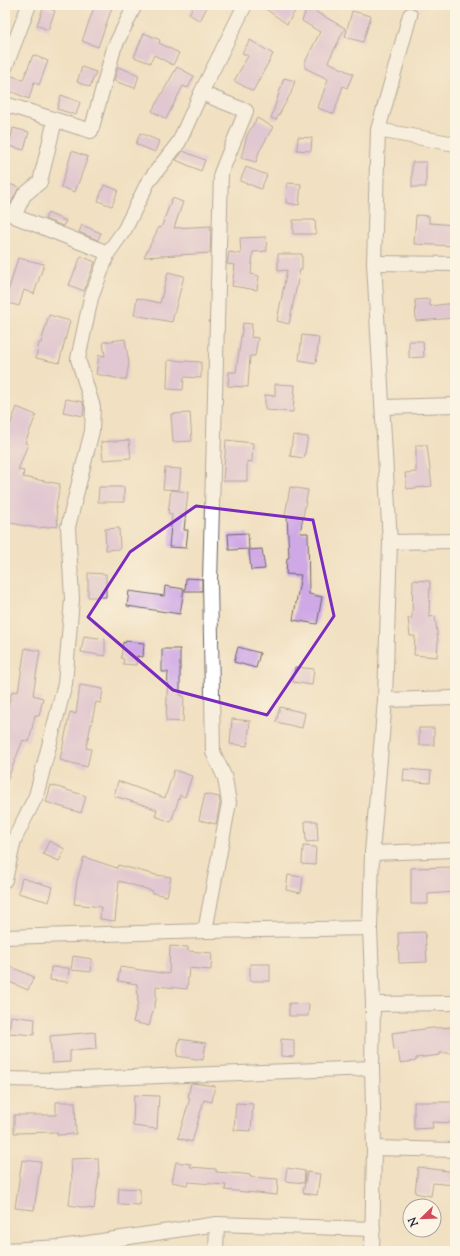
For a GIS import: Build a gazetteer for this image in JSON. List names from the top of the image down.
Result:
{
  "north": "bottom left"
}
